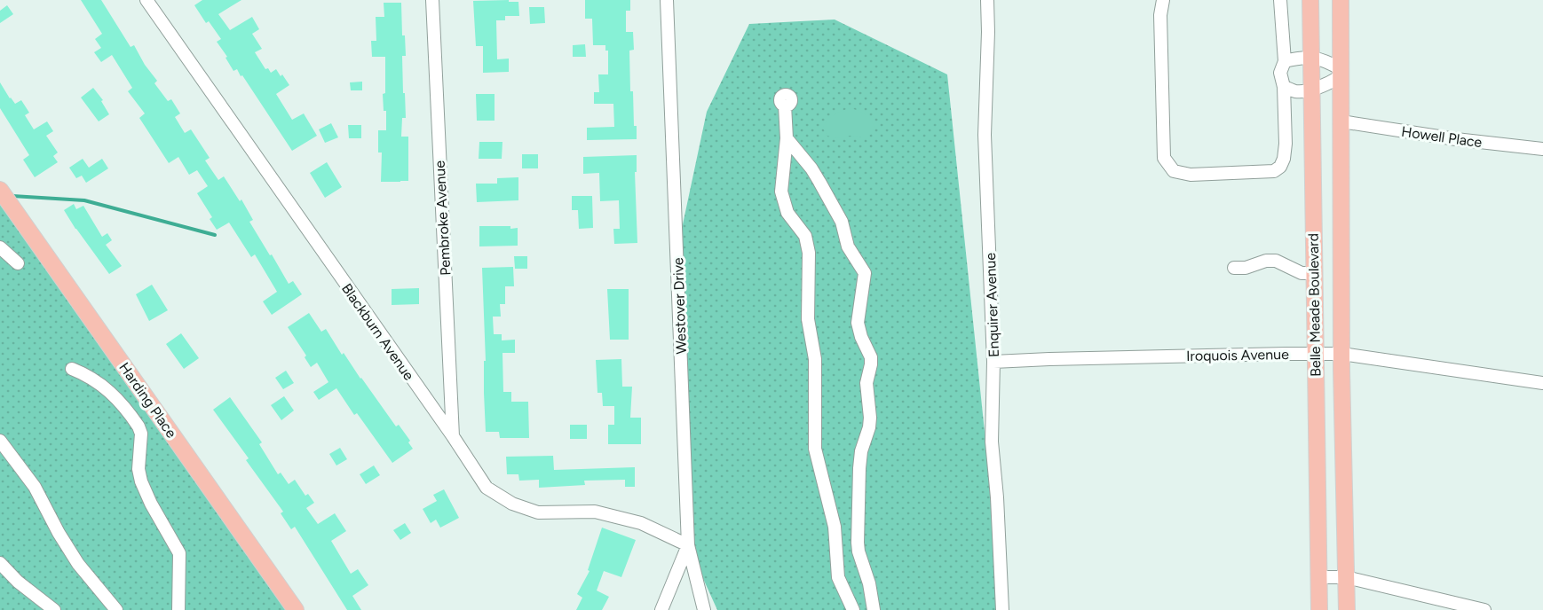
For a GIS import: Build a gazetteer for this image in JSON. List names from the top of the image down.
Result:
{
  "streets": {
    "main road": ["Belle Meade Boulevard", "Harding Place"],
    "street": [
      "Howell Place",
      "Pembroke Avenue",
      "Enquirer Avenue",
      "Westover Drive",
      "Blackburn Avenue",
      "Iroquois Avenue"
    ]
  },
  "crossings": [
    ["Howell Place", "Belle Meade Boulevard"],
    ["Pembroke Avenue", "Blackburn Avenue"],
    ["Enquirer Avenue", "Iroquois Avenue"],
    ["Belle Meade Boulevard", "Iroquois Avenue"],
    ["Westover Drive", "Blackburn Avenue"]
  ]
}
